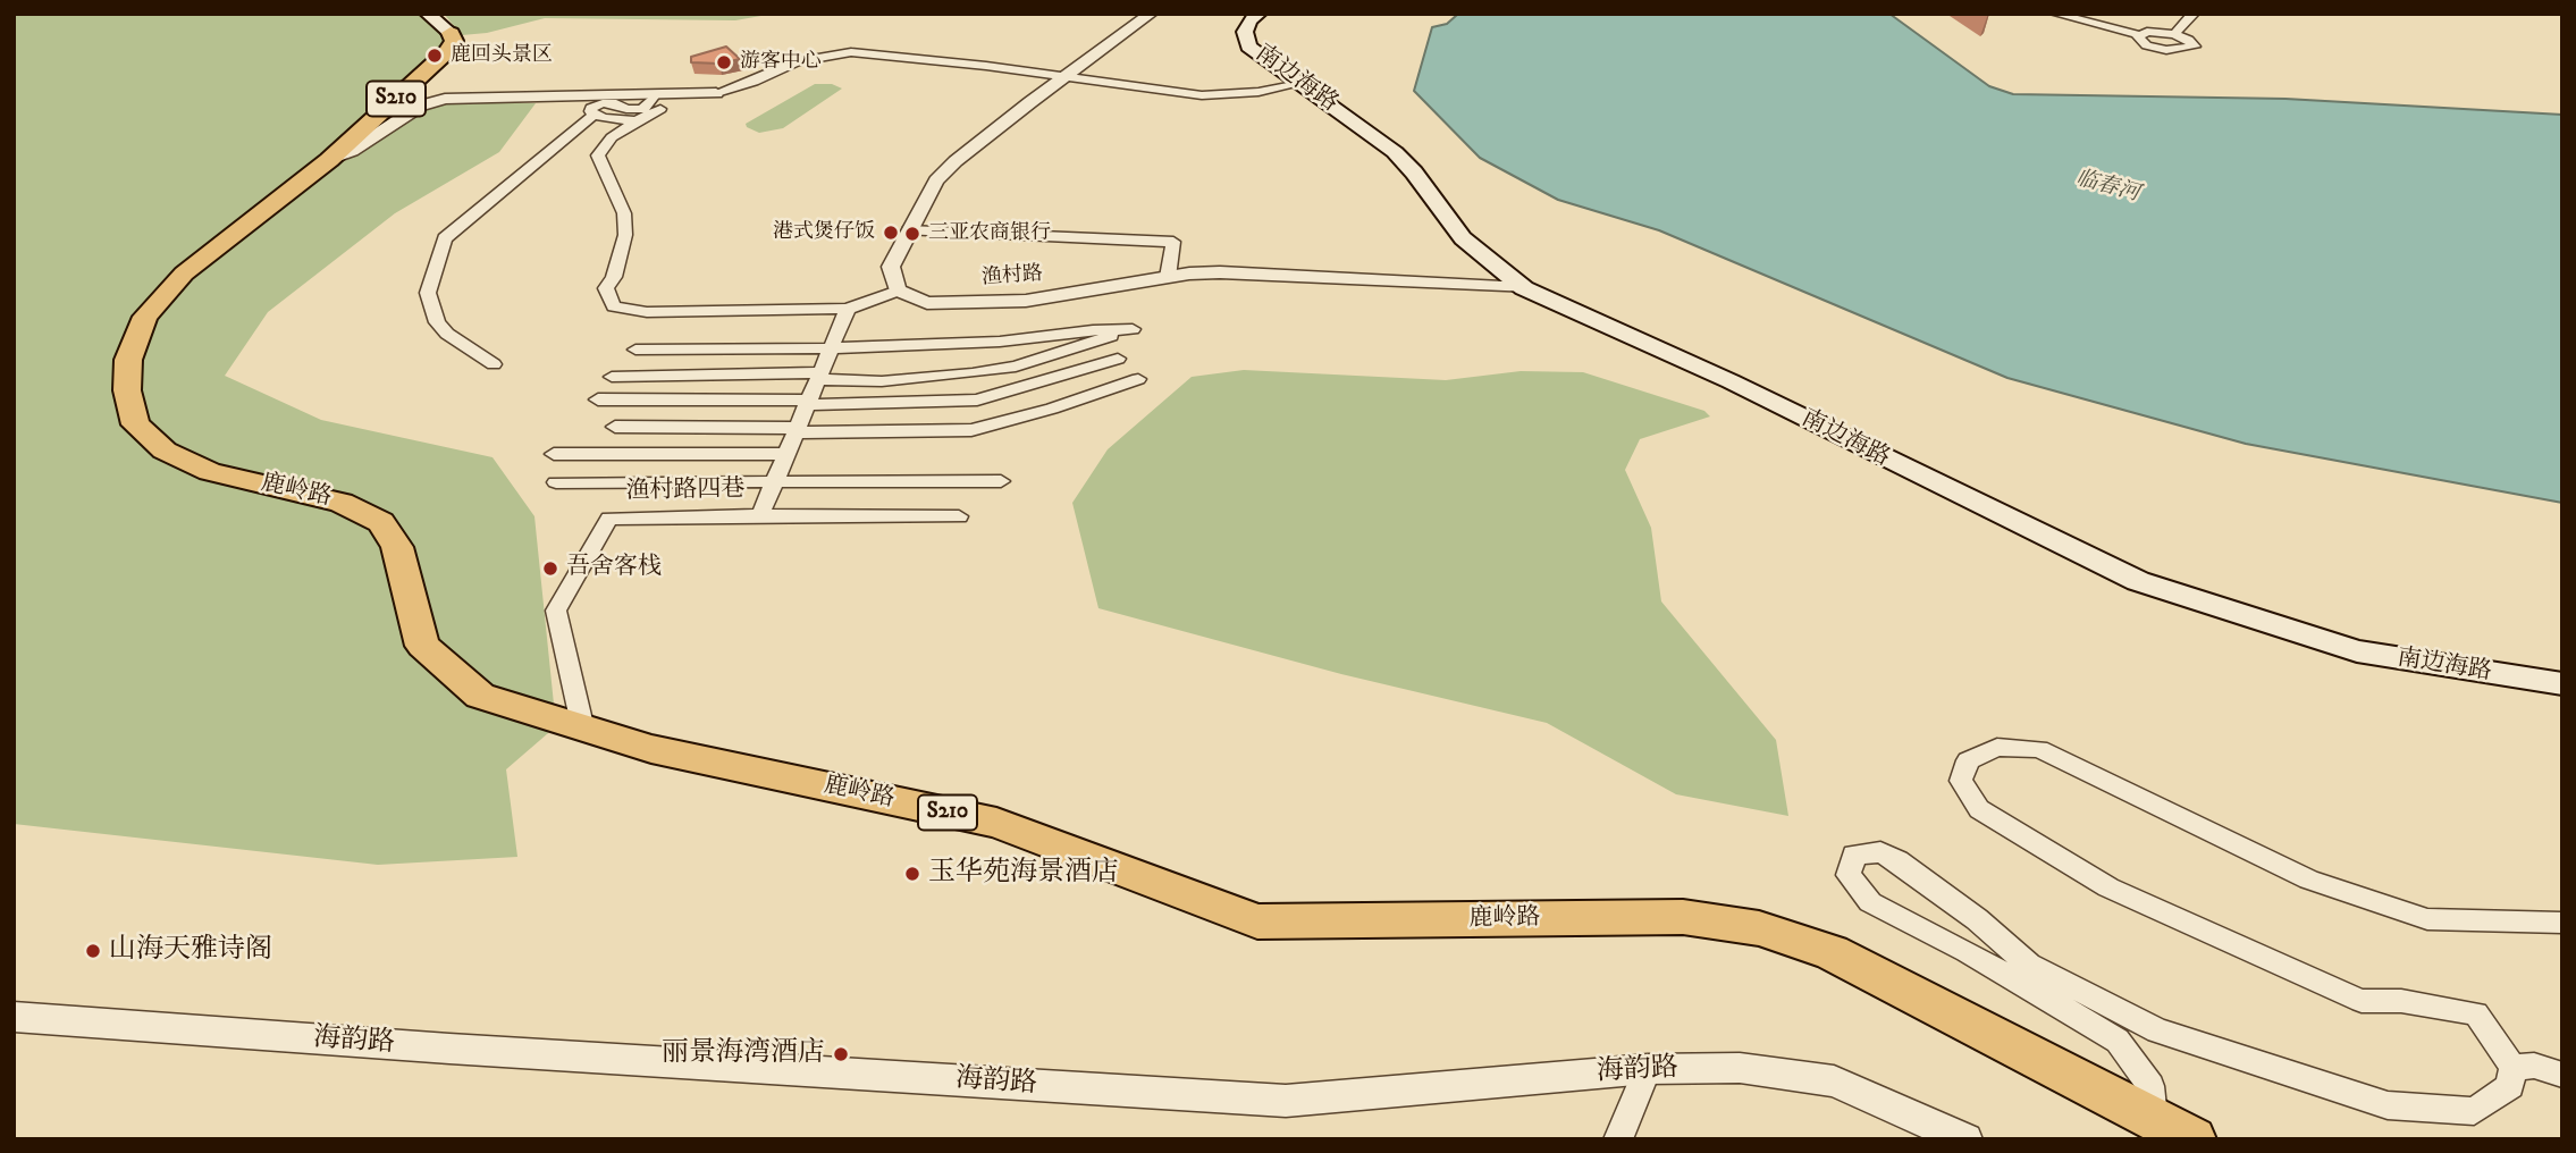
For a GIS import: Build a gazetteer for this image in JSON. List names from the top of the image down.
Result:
{
  "streets": {
    "main road": ["南边海路", "S210", "鹿岭路"],
    "street": ["渔村路", "渔村路四巷", "海韵路"]
  },
  "crossings": [
    ["南边海路", "渔村路"],
    ["鹿岭路", "渔村路四巷"]
  ],
  "water": ["临春河"],
  "places": [
    "鹿回头景区",
    "游客中心",
    "港式煲仔饭",
    "三亚农商银行",
    "吾舍客栈",
    "玉华苑海景酒店",
    "山海天雅诗阁",
    "丽景海湾酒店"
  ]
}
